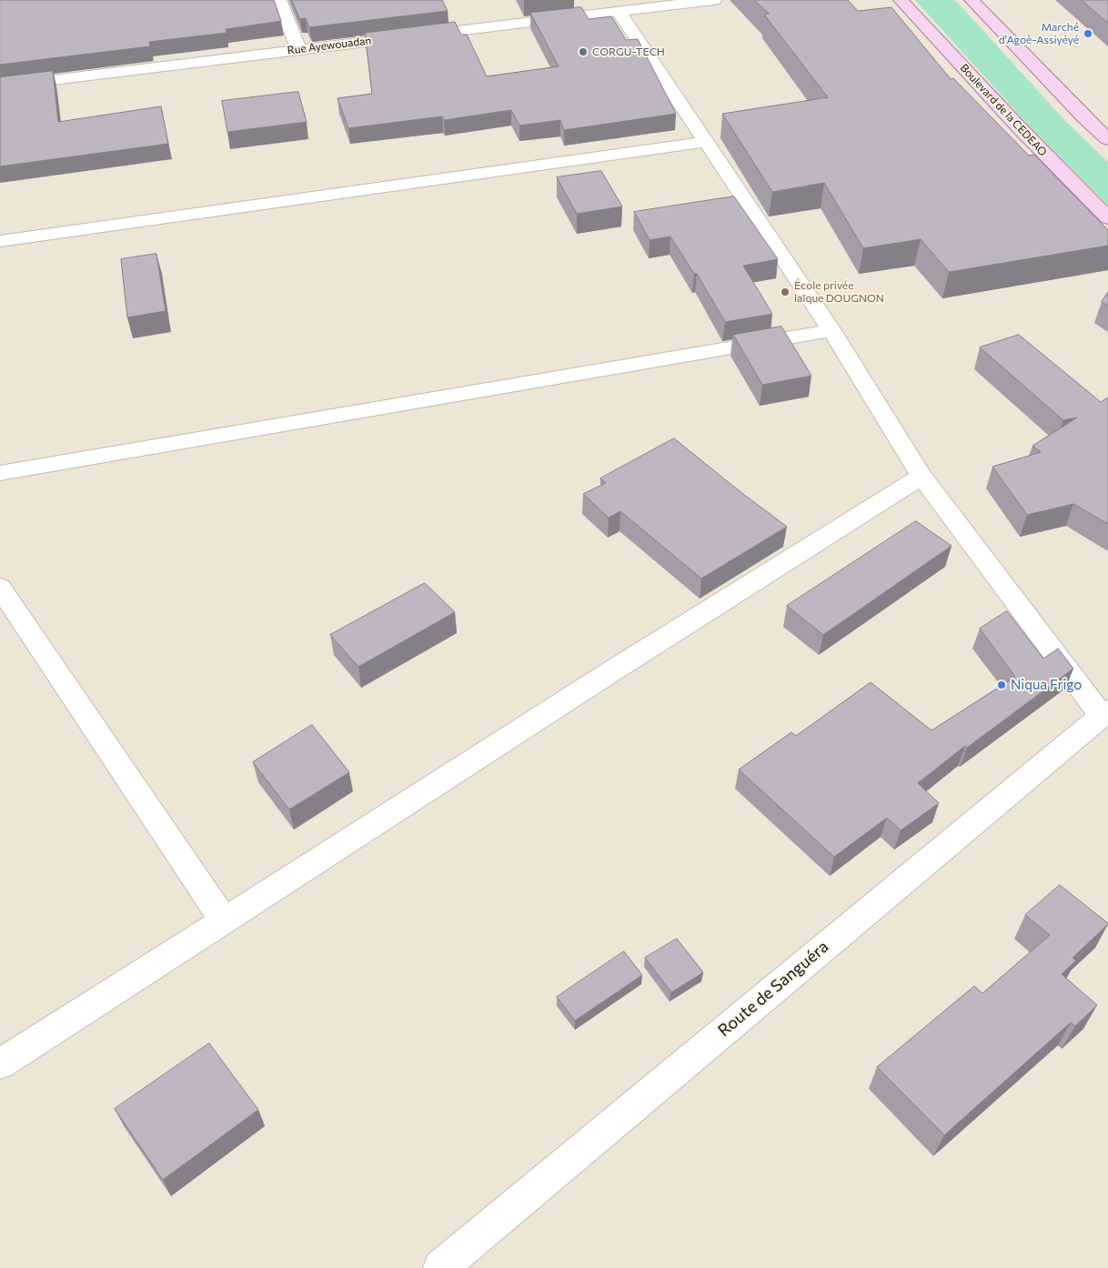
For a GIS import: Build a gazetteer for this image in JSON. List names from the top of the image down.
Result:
{
  "streets": {
    "main road": ["Boulevard de la CEDEAO"],
    "street": ["Rue Ayewouadan", "Route de Sanguéra"]
  },
  "places": [
    "Marché d'Agoè-Assiyéyé",
    "CORGU-TECH",
    "École privée laïque DOUGNON",
    "Niqua Frigo"
  ]
}
